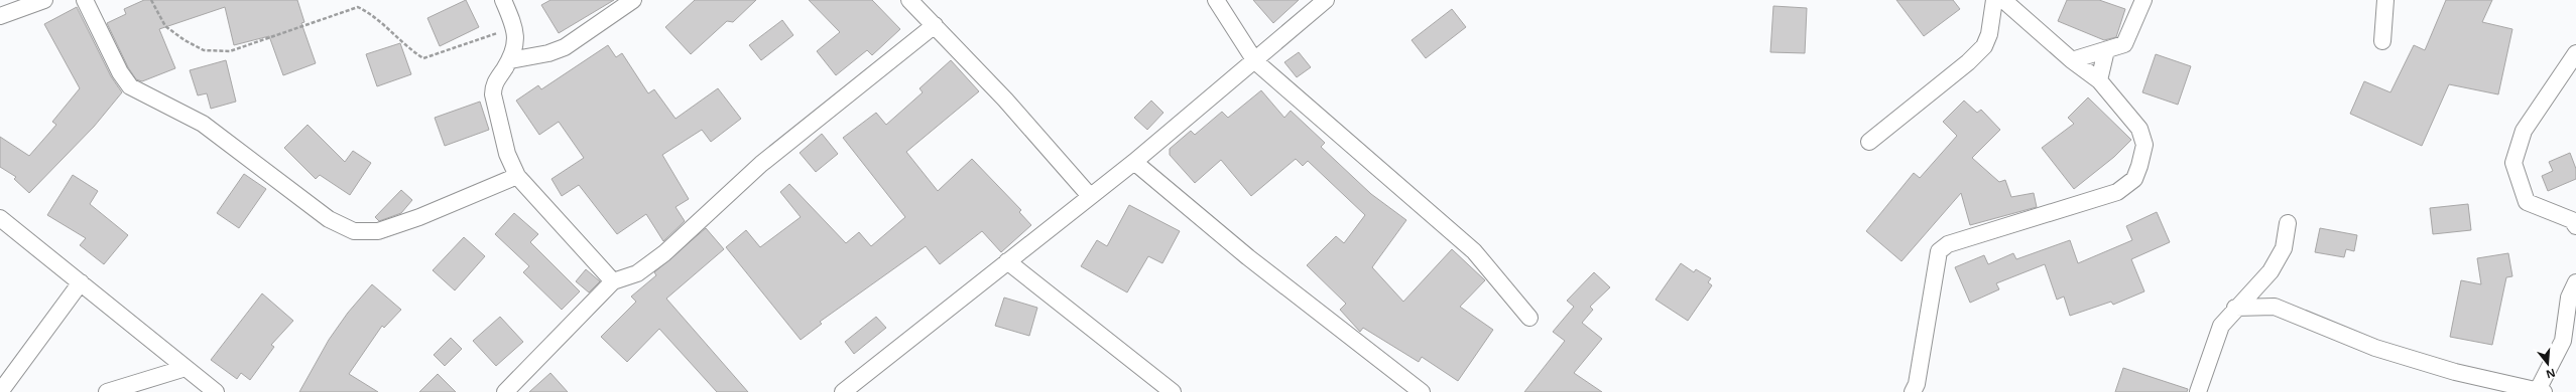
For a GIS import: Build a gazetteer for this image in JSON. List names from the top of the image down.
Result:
{
  "north": "bottom"
}
